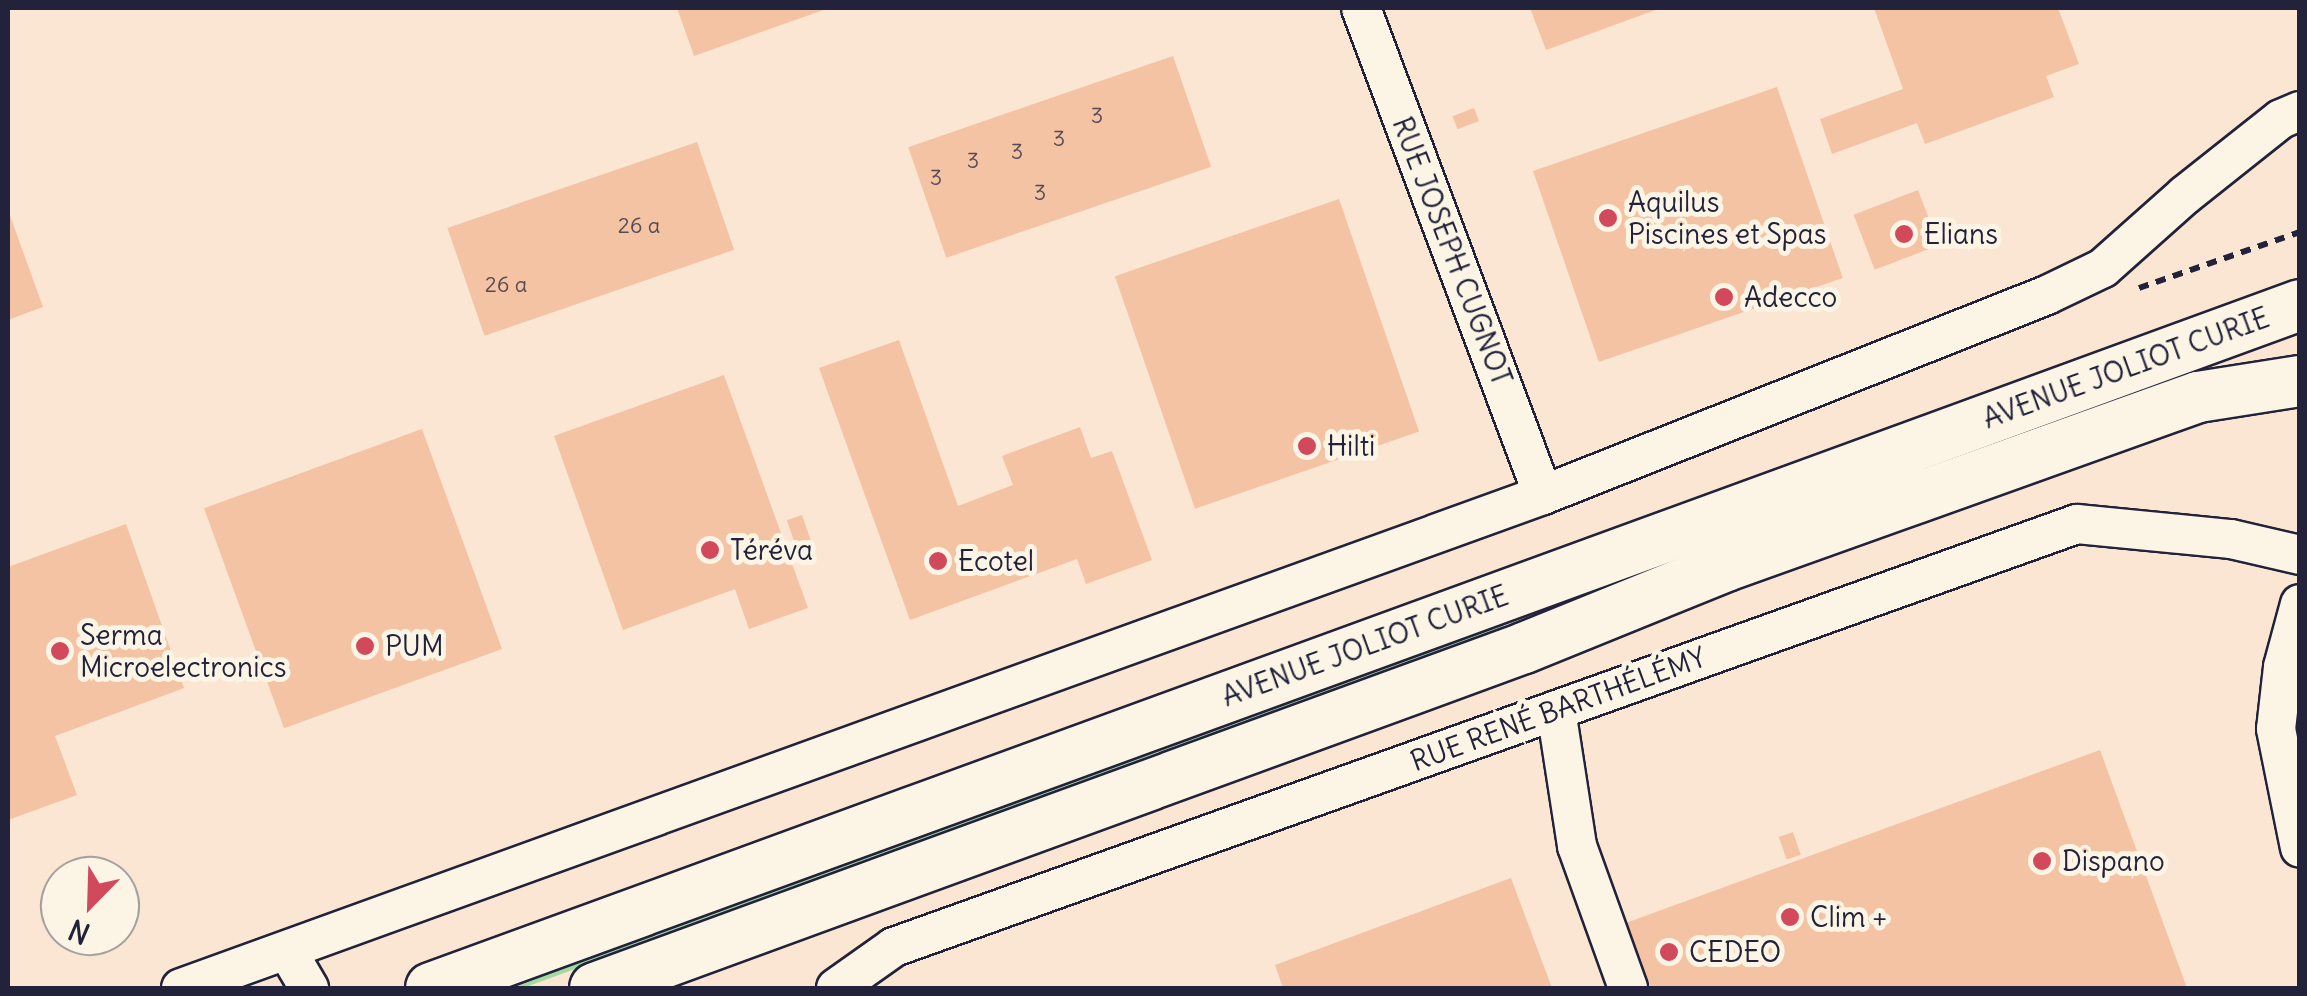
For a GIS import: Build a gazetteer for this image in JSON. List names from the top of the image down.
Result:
{
  "streets": {
    "main road": ["AVENUE JOLIOT CURIE"],
    "street": ["RUE JOSEPH CUGNOT", "RUE RENÉ BARTHÉLÉMY"]
  },
  "places": [
    "Aquilus Piscines et Spas",
    "Elians",
    "Adecco",
    "Hilti",
    "Téréva",
    "Ecotel",
    "PUM",
    "Serma Microelectronics",
    "Dispano",
    "Clim +",
    "CEDEO"
  ],
  "house_numbers": [
    "3",
    "3",
    "3",
    "3",
    "3",
    "3",
    "26 a",
    "26 a"
  ],
  "north": "bottom left"
}
